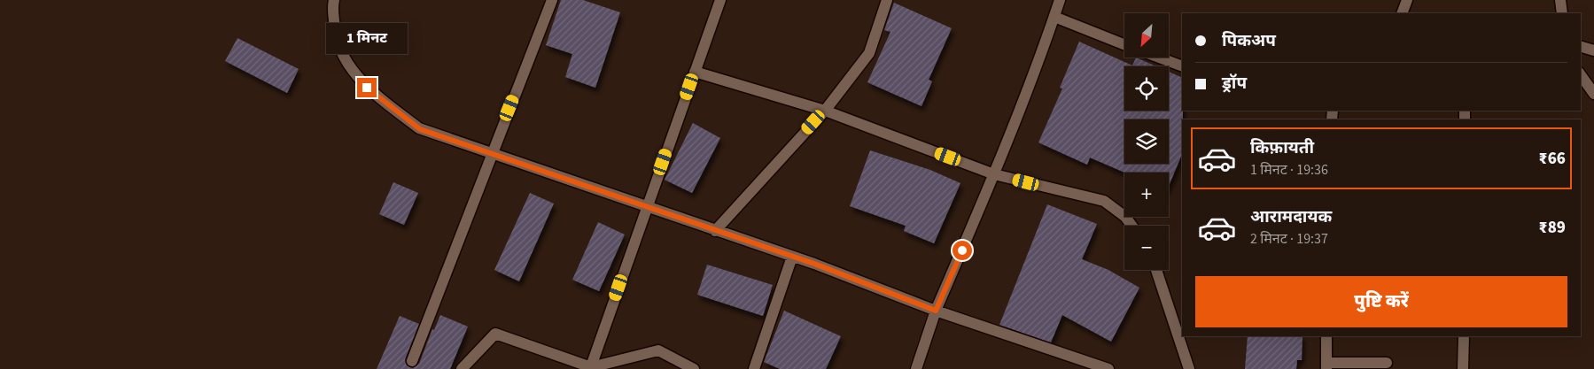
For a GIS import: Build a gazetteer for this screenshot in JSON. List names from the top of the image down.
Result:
{
  "north": "bottom left",
  "page": {
    "map_buttons": ["+", "−"],
    "banner": ["पिकअप", "ड्रॉप"],
    "bubble": "1 मिनट",
    "list": [
      {
        "name": "किफ़ायती",
        "note": "1 मिनट · 19:36",
        "value": "₹66"
      },
      {
        "name": "आरामदायक",
        "note": "2 मिनट · 19:37",
        "value": "₹89"
      }
    ],
    "buttons": "पुष्टि करें"
  }
}
